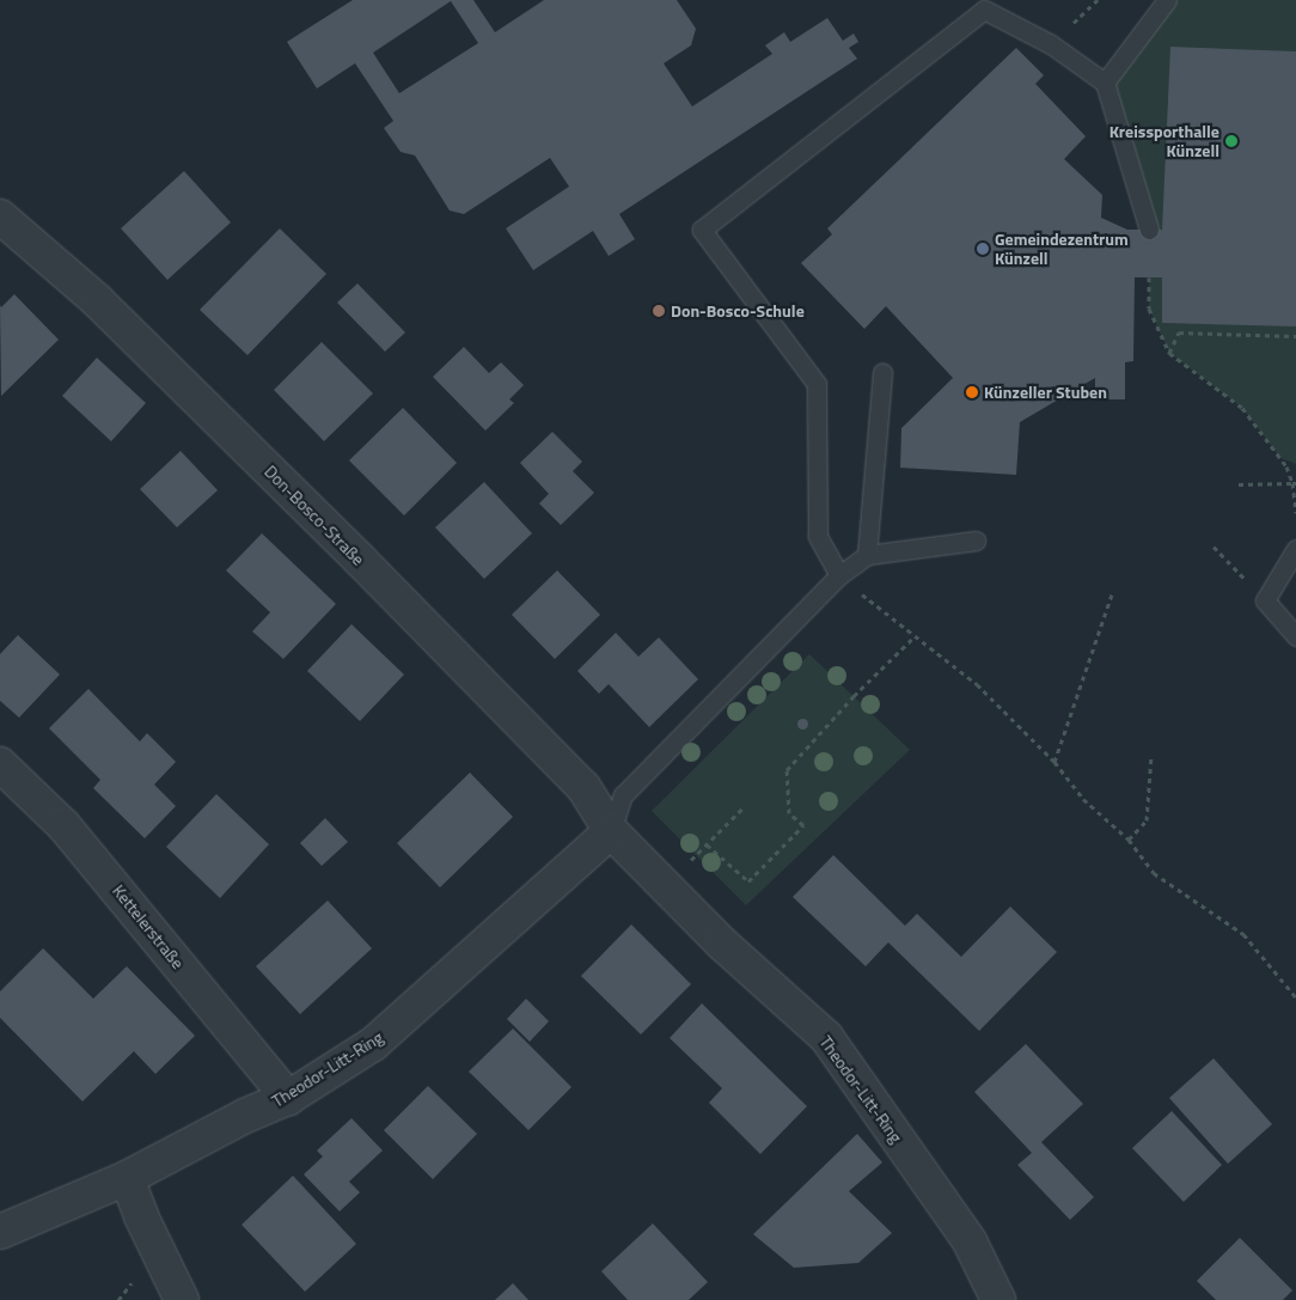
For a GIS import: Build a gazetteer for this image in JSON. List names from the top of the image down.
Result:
{
  "streets": {
    "street": ["Don-Bosco-Straße", "Kettelerstraße", "Theodor-Litt-Ring"]
  },
  "crossings": [
    ["Don-Bosco-Straße", "Theodor-Litt-Ring"],
    ["Kettelerstraße", "Theodor-Litt-Ring"]
  ],
  "places": [
    "Kreissporthalle Künzell",
    "Gemeindezentrum Künzell",
    "Don-Bosco-Schule",
    "Künzeller Stuben"
  ]
}
